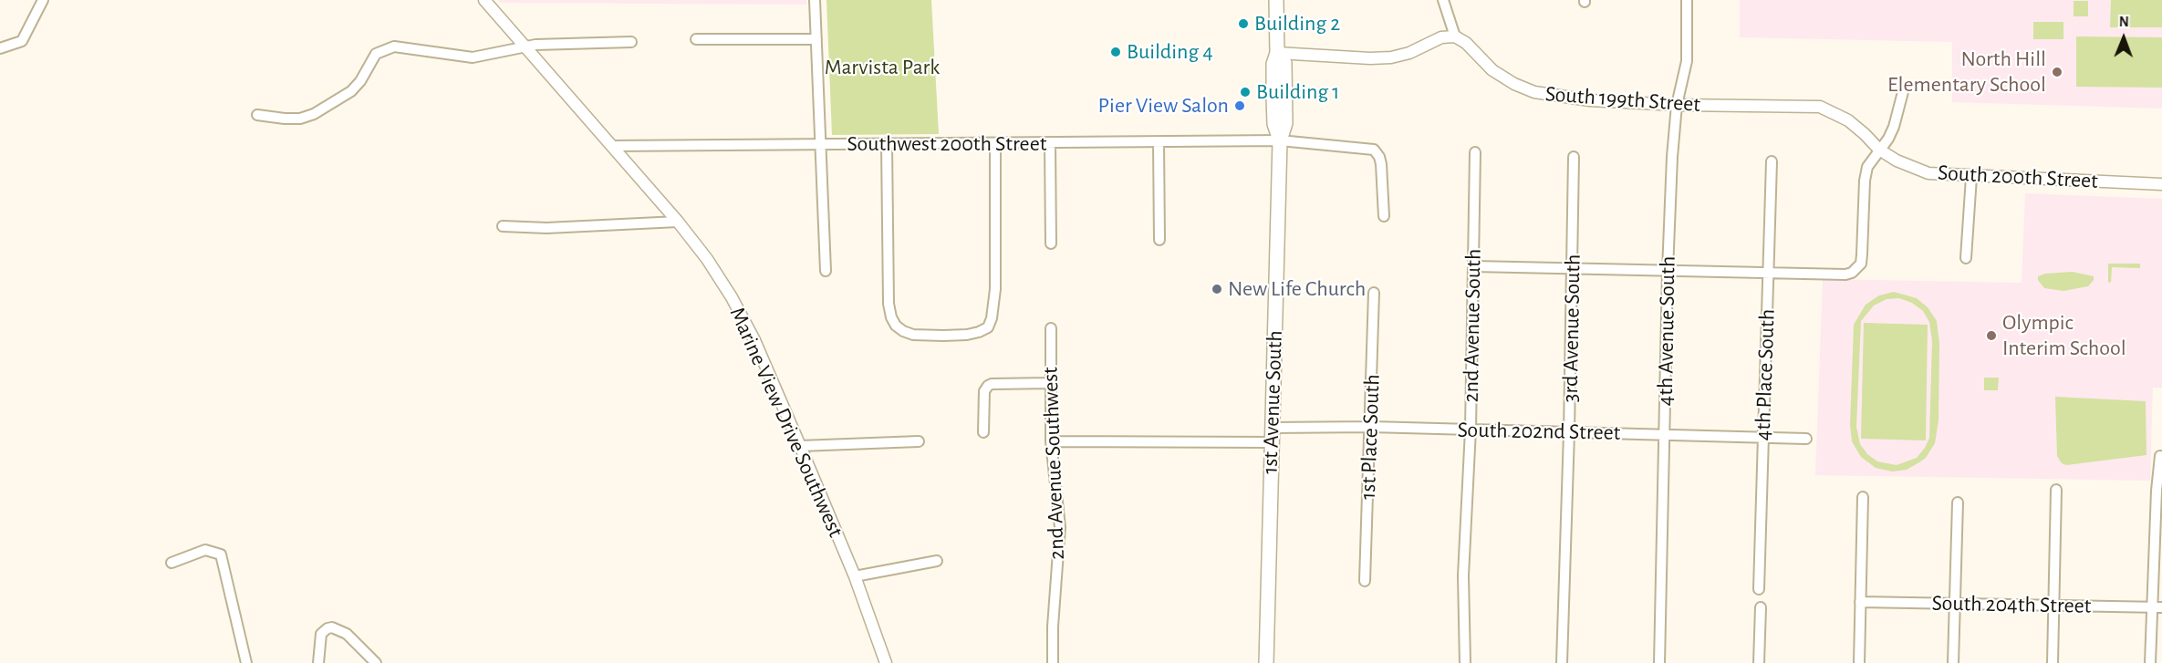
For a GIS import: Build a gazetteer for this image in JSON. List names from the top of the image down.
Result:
{
  "streets": {
    "main road": ["1st Avenue South"],
    "street": [
      "South 199th Street",
      "Southwest 200th Street",
      "South 200th Street",
      "2nd Avenue South",
      "3rd Avenue South",
      "4th Avenue South",
      "4th Place South",
      "Marine View Drive Southwest",
      "South 202nd Street",
      "1st Place South",
      "2nd Avenue Southwest",
      "South 204th Street"
    ]
  },
  "crossings": [
    ["South 199th Street", "South 200th Street"],
    ["South 199th Street", "4th Avenue South"],
    ["Southwest 200th Street", "1st Avenue South"],
    ["Southwest 200th Street", "Marine View Drive Southwest"],
    ["2nd Avenue South", "South 202nd Street"],
    ["3rd Avenue South", "South 202nd Street"],
    ["4th Avenue South", "South 202nd Street"],
    ["4th Place South", "South 202nd Street"],
    ["1st Avenue South", "South 202nd Street"],
    ["South 202nd Street", "1st Place South"]
  ],
  "parks": ["Marvista Park"],
  "places": [
    "Building 2",
    "Building 4",
    "North Hill Elementary School",
    "Building 1",
    "Pier View Salon",
    "New Life Church",
    "Olympic Interim School"
  ],
  "north": "top"
}
